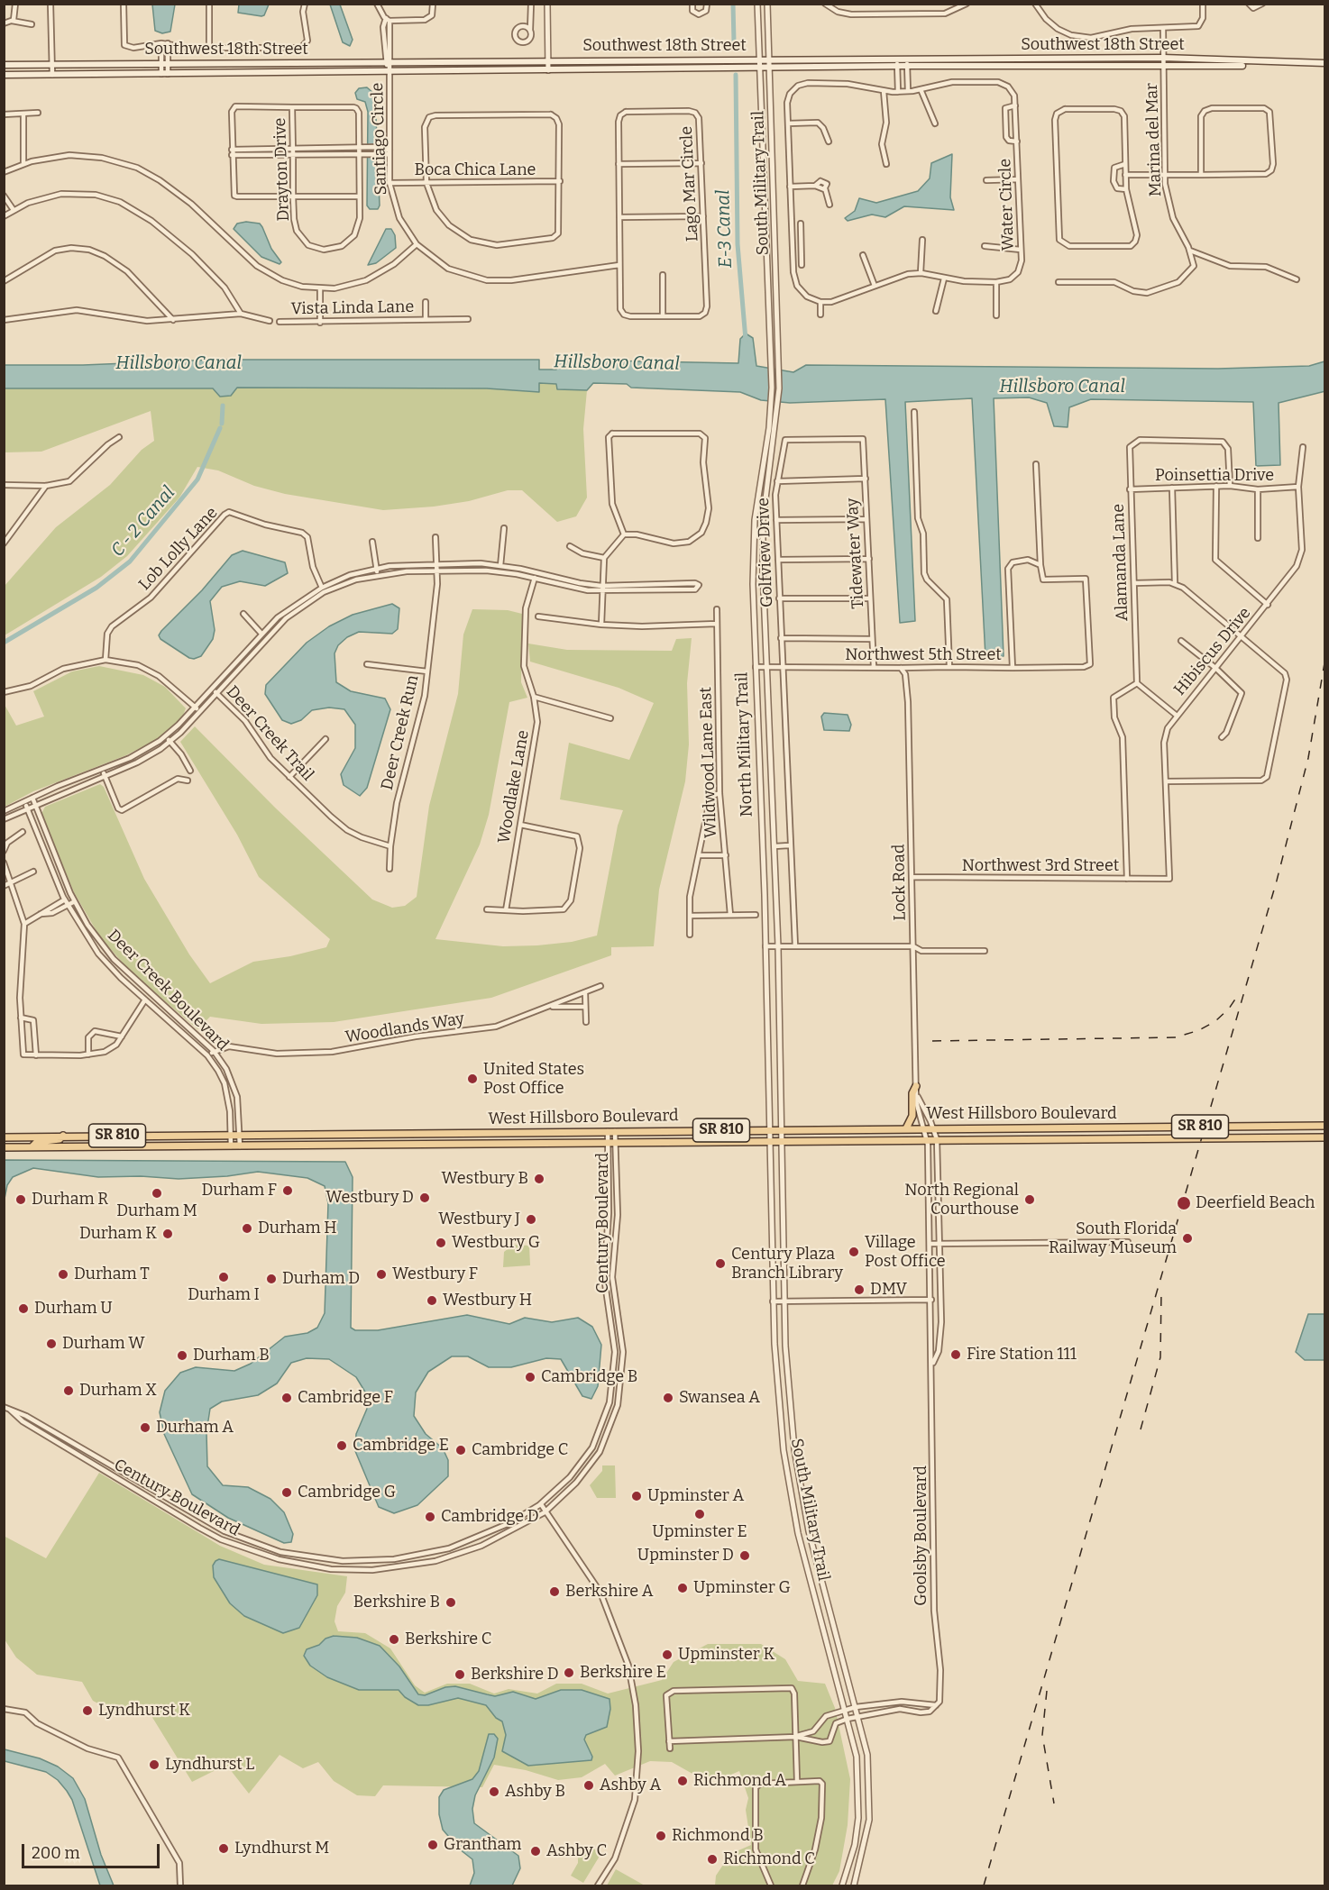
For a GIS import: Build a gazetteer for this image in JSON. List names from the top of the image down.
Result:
{
  "streets": {
    "main road": ["Southwest 18th Street", "West Hillsboro Boulevard", "SR 810"],
    "street": [
      "Santiago Circle",
      "Marina del Mar",
      "Drayton Drive",
      "Boca Chica Lane",
      "South Military Trail",
      "Lago Mar Circle",
      "Water Circle",
      "Vista Linda Lane",
      "Poinsettia Drive",
      "Lob Lolly Lane",
      "Golfview Drive",
      "Tidewater Way",
      "Alamanda Lane",
      "Hibiscus Drive",
      "Northwest 5th Street",
      "Deer Creek Run",
      "Deer Creek Trail",
      "North Military Trail",
      "Wildwood Lane East",
      "Woodlake Lane",
      "Northwest 3rd Street",
      "Lock Road",
      "Deer Creek Boulevard",
      "Woodlands Way",
      "Century Boulevard",
      "Goolsby Boulevard"
    ]
  },
  "crossings": [
    ["Southwest 18th Street", "Santiago Circle"],
    ["Southwest 18th Street", "Marina del Mar"],
    ["Southwest 18th Street", "South Military Trail"],
    ["Santiago Circle", "Boca Chica Lane"],
    ["Santiago Circle", "Lago Mar Circle"],
    ["South Military Trail", "North Military Trail"],
    ["South Military Trail", "West Hillsboro Boulevard"],
    ["Poinsettia Drive", "Alamanda Lane"],
    ["Poinsettia Drive", "Hibiscus Drive"],
    ["Golfview Drive", "Tidewater Way"],
    ["Golfview Drive", "Northwest 5th Street"],
    ["Tidewater Way", "Northwest 5th Street"],
    ["Hibiscus Drive", "Northwest 3rd Street"],
    ["Northwest 5th Street", "North Military Trail"],
    ["Northwest 5th Street", "Lock Road"],
    ["Deer Creek Run", "Deer Creek Trail"],
    ["North Military Trail", "West Hillsboro Boulevard"],
    ["Northwest 3rd Street", "Lock Road"],
    ["Lock Road", "West Hillsboro Boulevard"],
    ["Lock Road", "Goolsby Boulevard"],
    ["Deer Creek Boulevard", "Woodlands Way"],
    ["Deer Creek Boulevard", "West Hillsboro Boulevard"],
    ["West Hillsboro Boulevard", "Century Boulevard"],
    ["West Hillsboro Boulevard", "Goolsby Boulevard"]
  ],
  "water": ["E-3 Canal", "Hillsboro Canal", "C - 2 Canal"],
  "places": [
    "United States Post Office",
    "Westbury B",
    "Durham F",
    "Durham M",
    "Westbury D",
    "Durham R",
    "North Regional Courthouse",
    "Deerfield Beach",
    "Westbury J",
    "Durham H",
    "Durham K",
    "South Florida Railway Museum",
    "Westbury G",
    "Village Post Office",
    "Century Plaza Branch Library",
    "Durham T",
    "Westbury F",
    "Durham I",
    "Durham D",
    "DMV",
    "Westbury H",
    "Durham U",
    "Durham W",
    "Fire Station 111",
    "Durham B",
    "Cambridge B",
    "Durham X",
    "Cambridge F",
    "Swansea A",
    "Durham A",
    "Cambridge E",
    "Cambridge C",
    "Cambridge G",
    "Upminster A",
    "Upminster E",
    "Cambridge D",
    "Upminster D",
    "Upminster G",
    "Berkshire A",
    "Berkshire B",
    "Berkshire C",
    "Upminster K",
    "Berkshire E",
    "Berkshire D",
    "Lyndhurst K",
    "Lyndhurst L",
    "Richmond A",
    "Ashby A",
    "Ashby B",
    "Richmond B",
    "Grantham",
    "Lyndhurst M",
    "Ashby C",
    "Richmond C"
  ],
  "scale_bar": "200 m"
}
